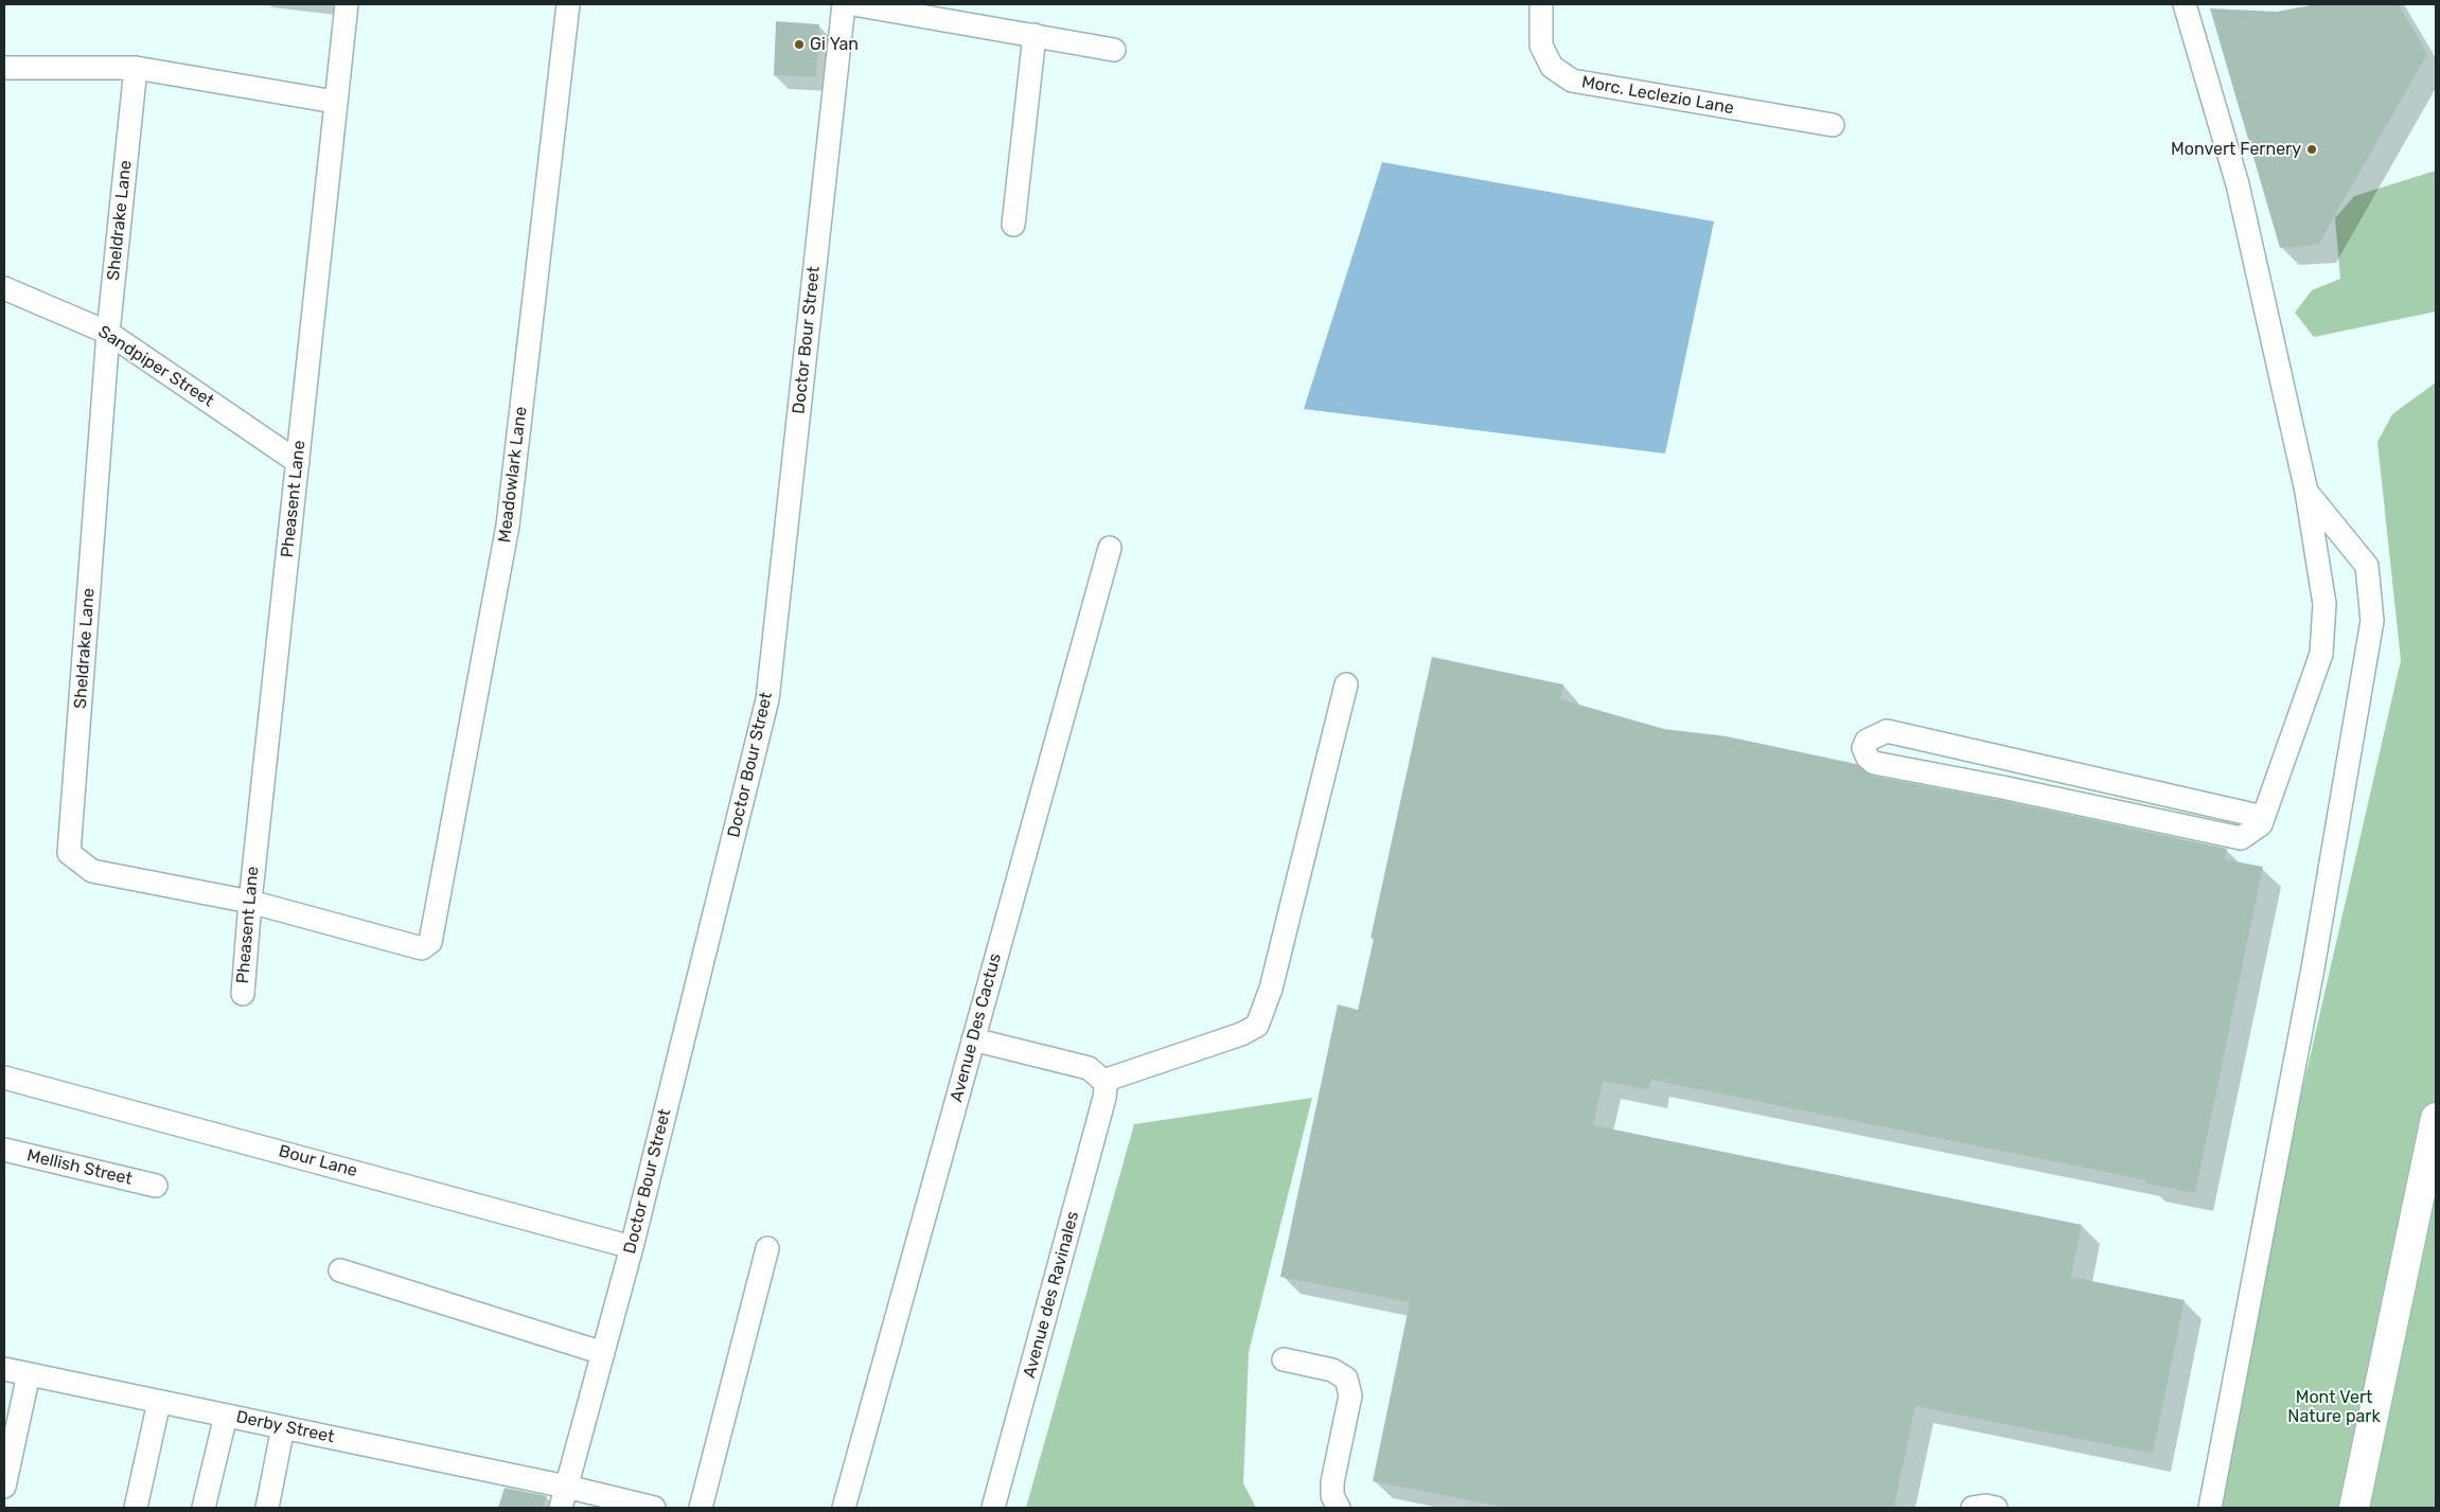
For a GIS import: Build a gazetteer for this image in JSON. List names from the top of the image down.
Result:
{
  "streets": {
    "street": [
      "Morc. Leclezio Lane",
      "Sheldrake Lane",
      "Doctor Bour Street",
      "Sandpiper Street",
      "Meadowlark Lane",
      "Pheasent Lane",
      "Avenue Des Cactus",
      "Bour Lane",
      "Mellish Street",
      "Avenue des Ravinales",
      "Derby Street"
    ]
  },
  "crossings": [
    ["Sheldrake Lane", "Sandpiper Street"],
    ["Sheldrake Lane", "Meadowlark Lane"],
    ["Sheldrake Lane", "Pheasent Lane"],
    ["Doctor Bour Street", "Bour Lane"],
    ["Doctor Bour Street", "Derby Street"],
    ["Sandpiper Street", "Pheasent Lane"]
  ],
  "parks": ["Mont Vert Nature park"],
  "places": ["Gi Yan", "Monvert Fernery"]
}
